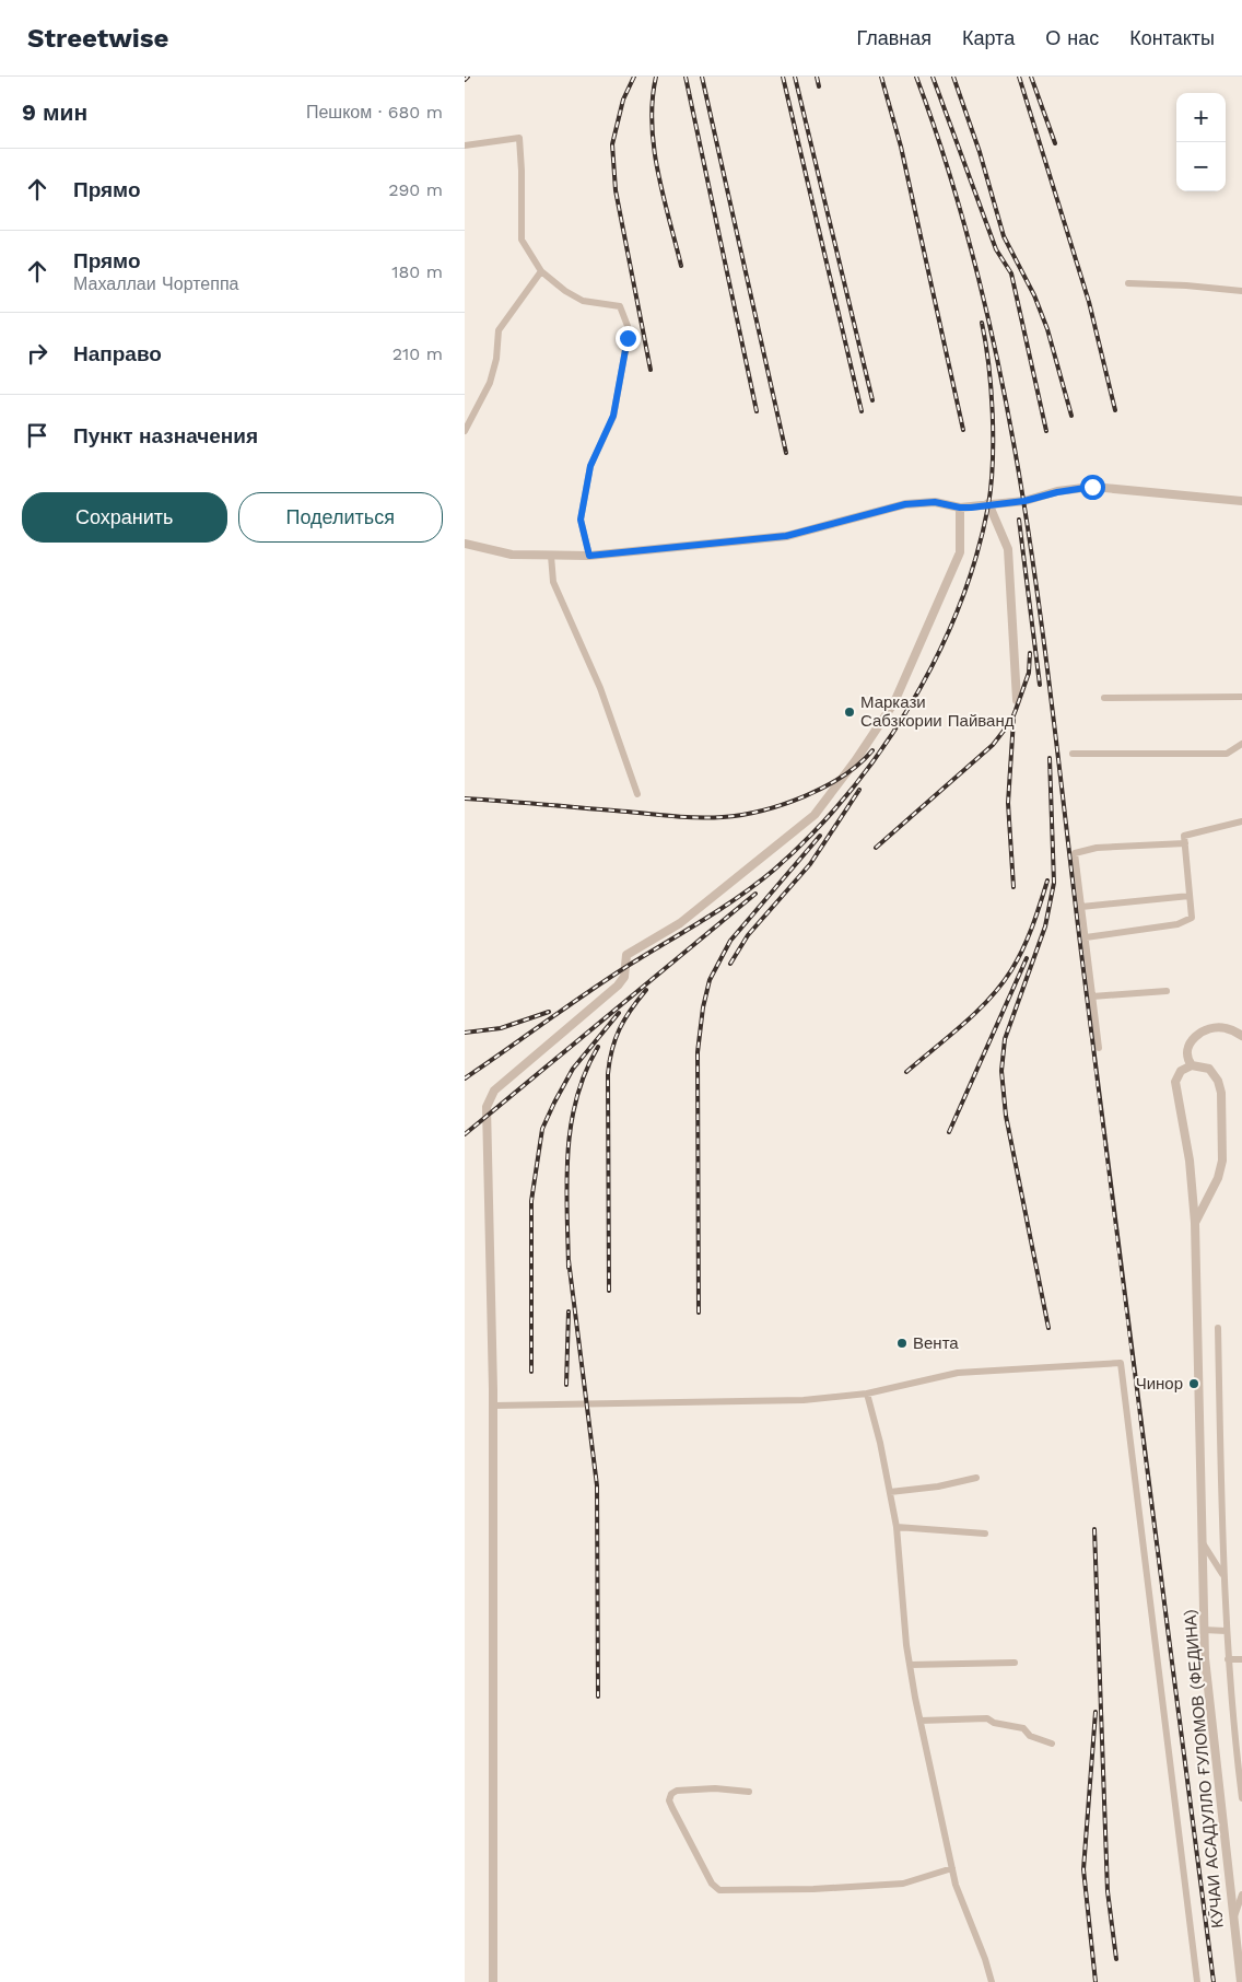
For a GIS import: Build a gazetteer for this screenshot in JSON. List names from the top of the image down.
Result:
{
  "streets": {
    "street": ["КӮЧАИ АСАДУЛЛО ҒУЛОМОВ (ФЕДИНА)"]
  },
  "places": ["Маркази Сабзкории Пайванд", "Вента", "Чинор"],
  "page": {
    "header": "Streetwise",
    "nav": [
      "Главная",
      "Карта",
      "О нас",
      "Контакты"
    ],
    "heading": ["9 мин", "Пешком · 680 m"],
    "map_buttons": ["+", "−"],
    "list": [
      ["Прямо", "290 m"],
      ["Прямо", "Махаллаи Чортеппа", "180 m"],
      ["Направо", "210 m"],
      "Пункт назначения"
    ],
    "buttons": ["Сохранить", "Поделиться"]
  }
}
